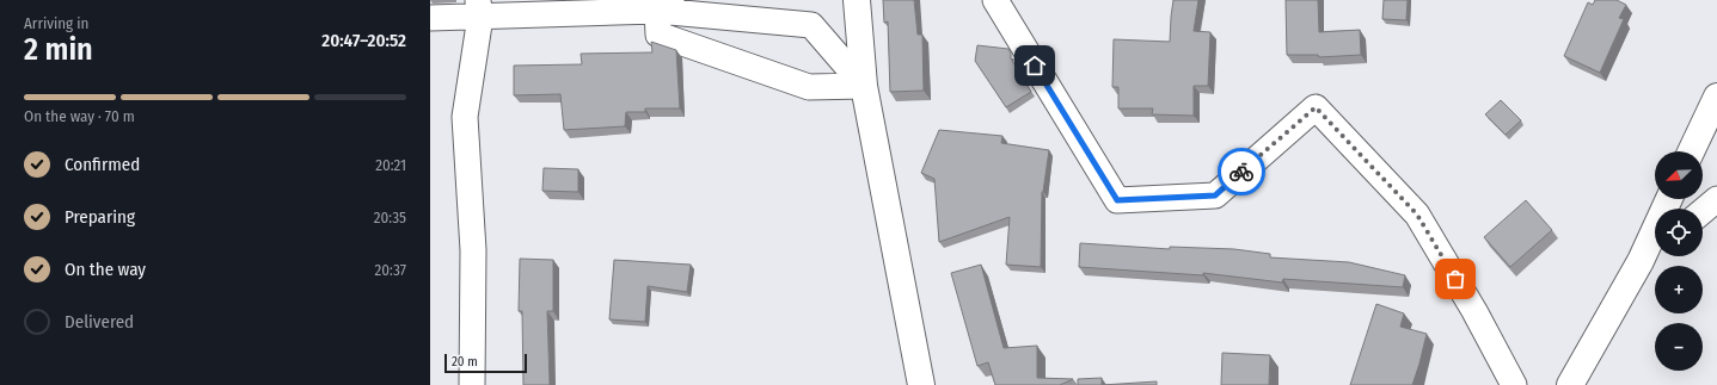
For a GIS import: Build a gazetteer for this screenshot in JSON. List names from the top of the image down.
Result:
{
  "scale_bar": "20 m",
  "north": "bottom left",
  "page": {
    "heading": ["2 min", "Arriving in", "20:47–20:52"],
    "bar": "On the way · 70 m",
    "list": [
      ["Confirmed", "20:21"],
      ["Preparing", "20:35"],
      ["On the way", "20:37"],
      "Delivered"
    ],
    "map_buttons": ["+", "−"],
    "scale": "20 m"
  }
}
